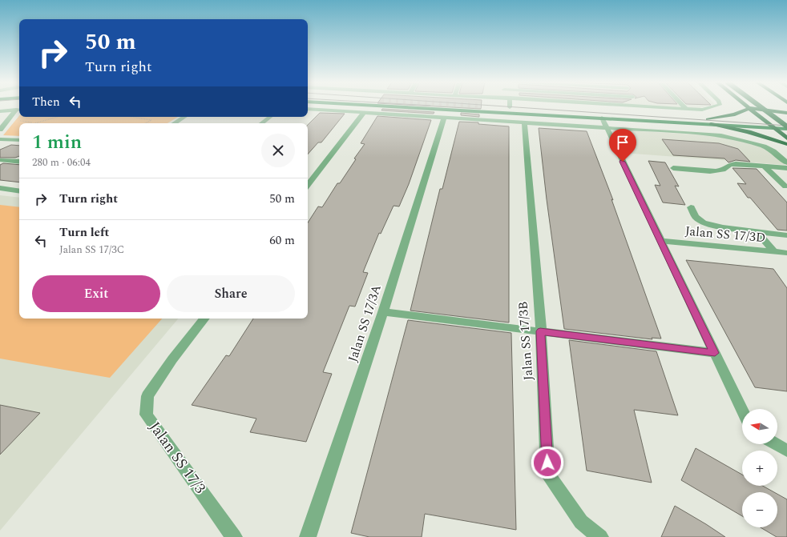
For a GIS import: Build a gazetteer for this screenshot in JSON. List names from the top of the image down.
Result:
{
  "streets": {
    "street": [
      "Jalan SS 17/3D",
      "Jalan SS 17/3A",
      "Jalan SS 17/3B",
      "Jalan SS 17/3"
    ]
  },
  "north": "left",
  "page": {
    "turn": ["50 m", "Turn right"],
    "then": "Then",
    "heading": ["1 min", "280 m · 06:04"],
    "list": [
      {
        "name": "Turn right",
        "value": "50 m"
      },
      {
        "name": "Turn left",
        "note": "Jalan SS 17/3C",
        "value": "60 m"
      }
    ],
    "buttons": ["Exit", "Share"],
    "map_buttons": ["+", "−"]
  }
}
